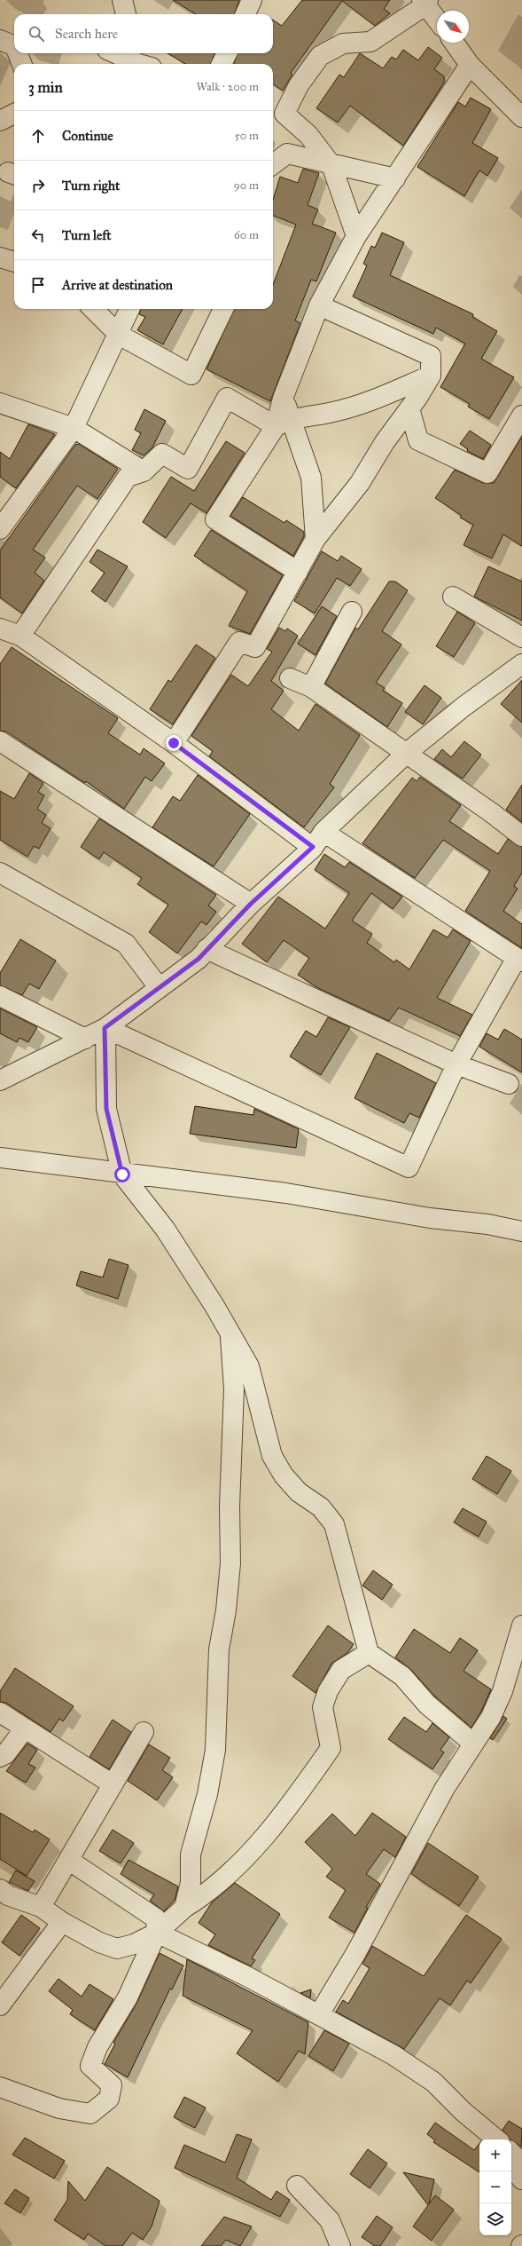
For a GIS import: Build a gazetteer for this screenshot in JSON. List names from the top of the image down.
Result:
{
  "north": "bottom right",
  "page": {
    "search": "Search here",
    "heading": ["3 min", "Walk · 200 m"],
    "list": [
      ["Continue", "50 m"],
      ["Turn right", "90 m"],
      ["Turn left", "60 m"],
      "Arrive at destination"
    ],
    "map_buttons": ["+", "−"]
  }
}
